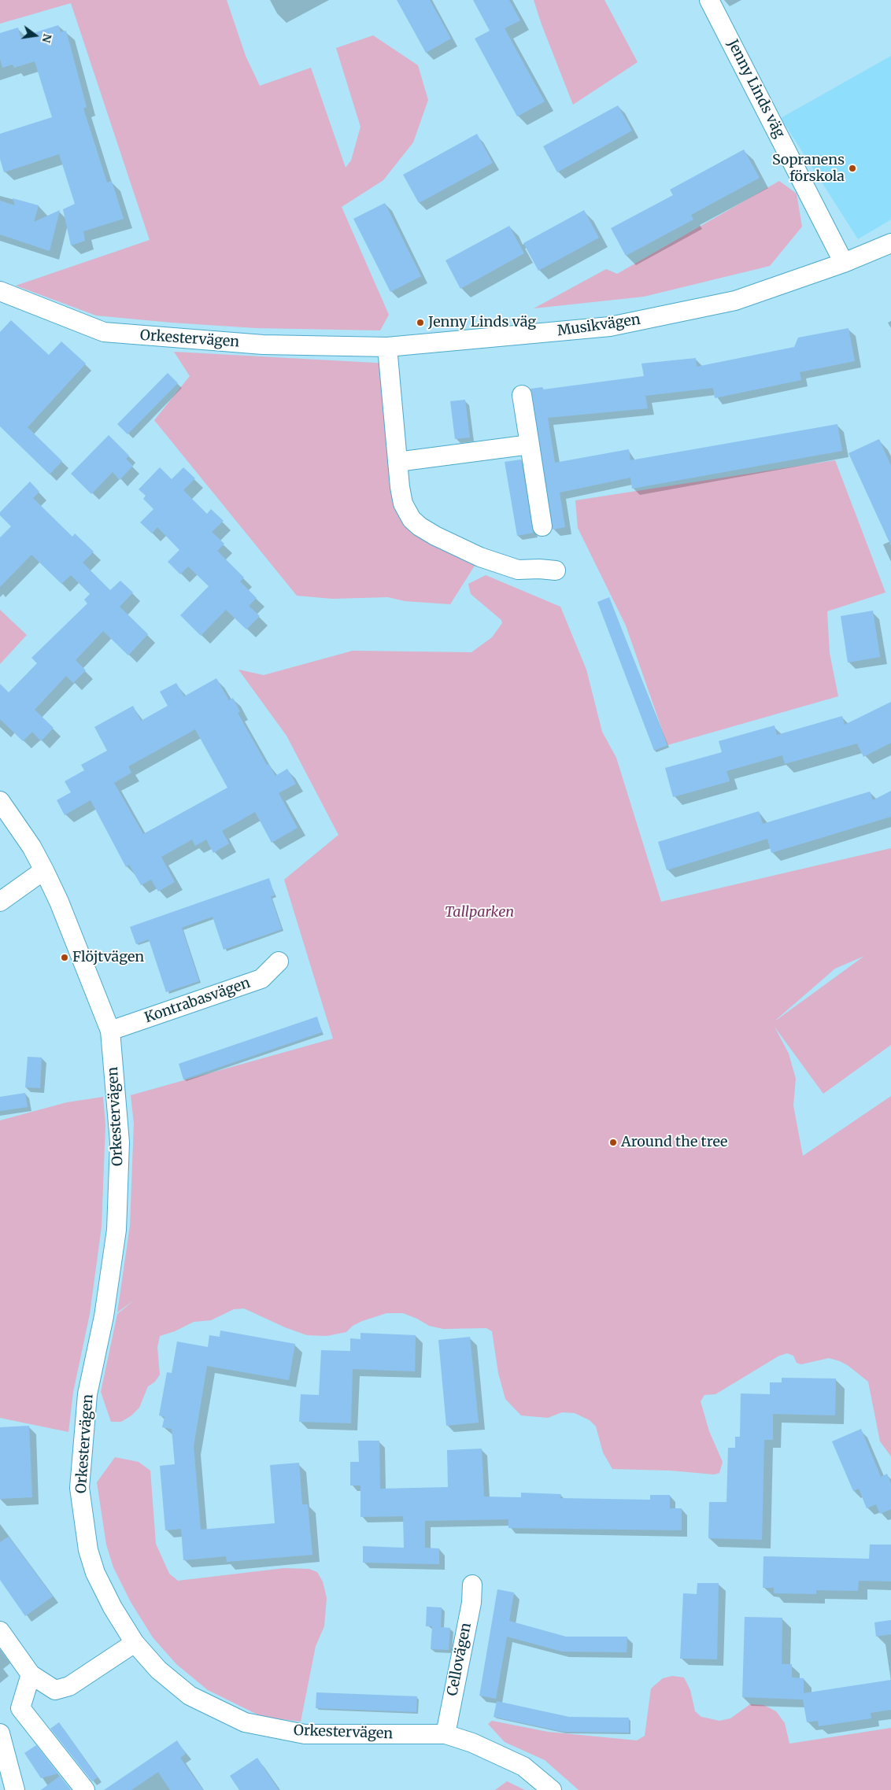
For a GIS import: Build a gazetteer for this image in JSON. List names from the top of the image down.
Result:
{
  "streets": {
    "street": [
      "Jenny Linds väg",
      "Musikvägen",
      "Orkestervägen",
      "Kontrabasvägen",
      "Cellovägen"
    ]
  },
  "crossings": [
    ["Jenny Linds väg", "Musikvägen"],
    ["Musikvägen", "Orkestervägen"],
    ["Orkestervägen", "Kontrabasvägen"],
    ["Orkestervägen", "Cellovägen"]
  ],
  "parks": ["Tallparken"],
  "places": [
    "Sopranens förskola",
    "Jenny Linds väg",
    "Flöjtvägen",
    "Around the tree"
  ],
  "north": "right"
}
